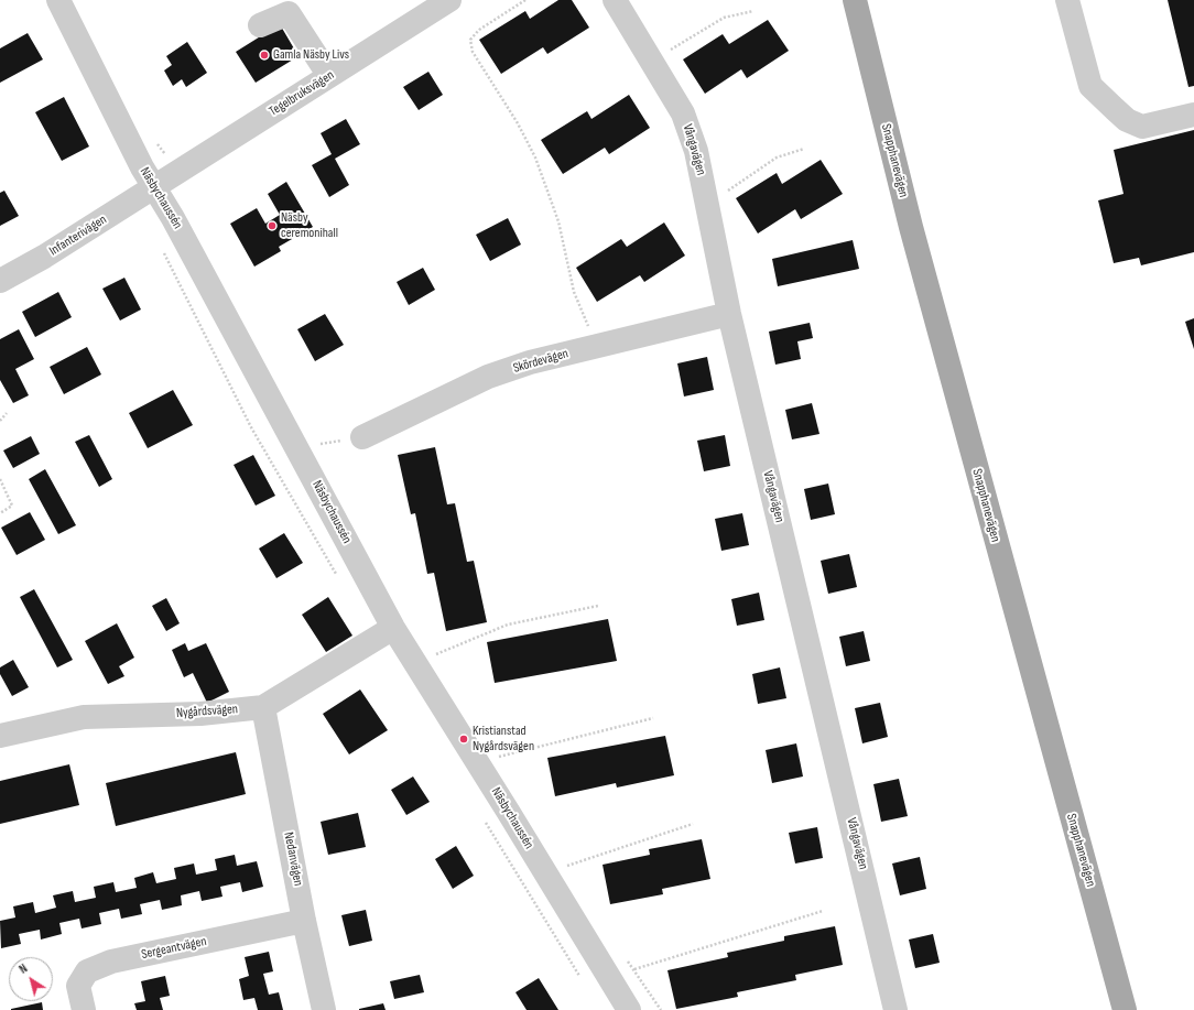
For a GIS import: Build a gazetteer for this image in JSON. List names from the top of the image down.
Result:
{
  "streets": {
    "main road": ["Snapphanevägen"],
    "street": [
      "Tegelbruksvägen",
      "Vångavägen",
      "Näsbychaussén",
      "Infanterivägen",
      "Skördevägen",
      "Nygårdsvägen",
      "Nedanvägen",
      "Sergeantvägen"
    ]
  },
  "crossings": [
    ["Tegelbruksvägen", "Näsbychaussén"],
    ["Tegelbruksvägen", "Infanterivägen"],
    ["Vångavägen", "Skördevägen"],
    ["Näsbychaussén", "Infanterivägen"],
    ["Näsbychaussén", "Nygårdsvägen"],
    ["Nygårdsvägen", "Nedanvägen"],
    ["Nedanvägen", "Sergeantvägen"]
  ],
  "places": ["Gamla Näsby Livs", "Näsby ceremonihall", "Kristianstad Nygårdsvägen"],
  "north": "top left"
}
